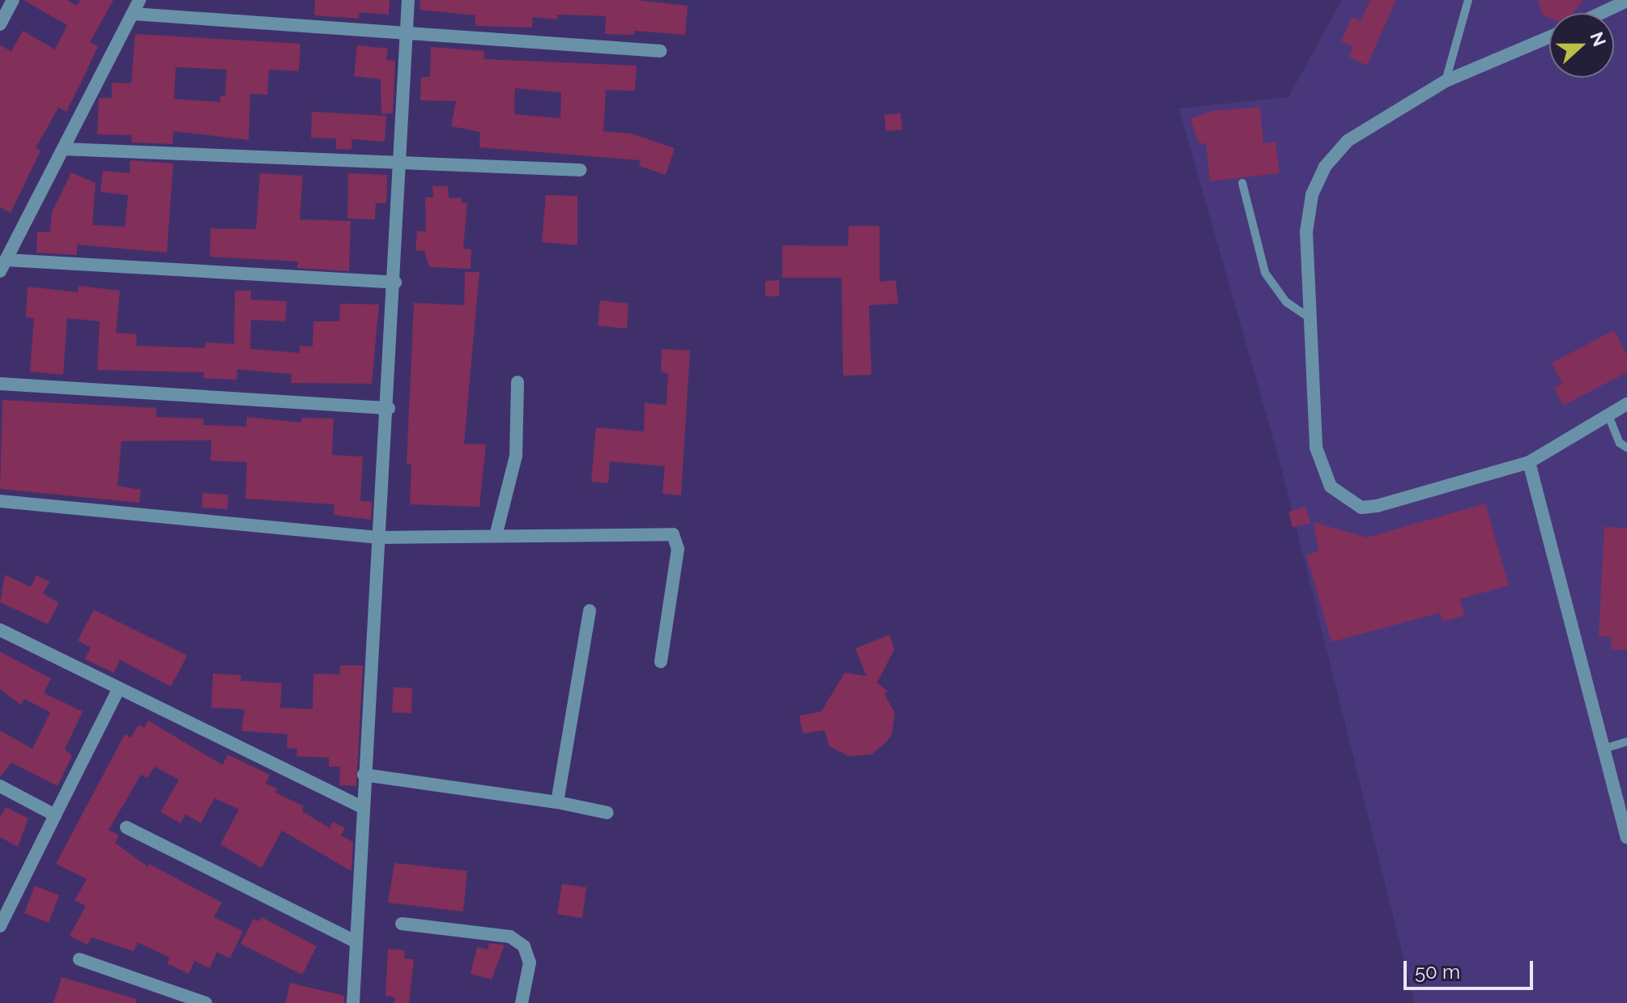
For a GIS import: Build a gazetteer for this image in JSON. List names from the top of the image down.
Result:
{
  "scale_bar": "50 m",
  "north": "right"
}
